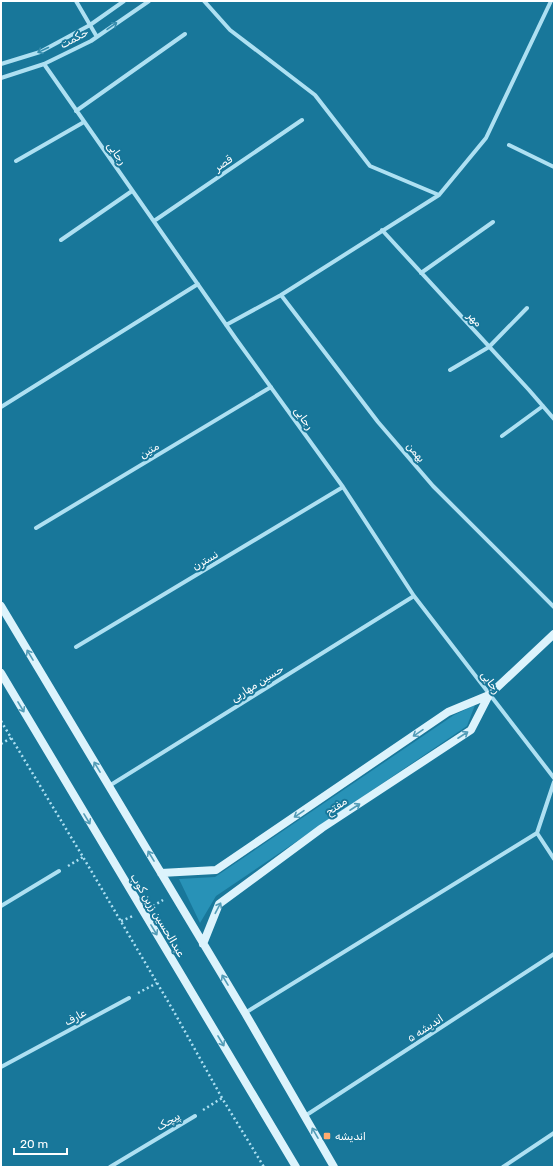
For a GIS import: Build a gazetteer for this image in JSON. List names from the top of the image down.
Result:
{
  "streets": {
    "main road": ["مفتح", "عبدالحسین زرین کوب"],
    "street": [
      "حکمت",
      "رجایی",
      "قصر",
      "مهر",
      "متین",
      "بهمن",
      "نسترن",
      "حسین مهاربی",
      "عارف",
      "اندیشه ۵",
      "پیچک"
    ]
  },
  "crossings": [
    ["حکمت", "رجایی"],
    ["رجایی", "قصر"],
    ["رجایی", "متین"],
    ["رجایی", "نسترن"],
    ["رجایی", "حسین مهاربی"],
    ["رجایی", "مفتح"]
  ],
  "places": {
    "transit": ["اندیشه"]
  },
  "scale_bar": "20 m"
}
